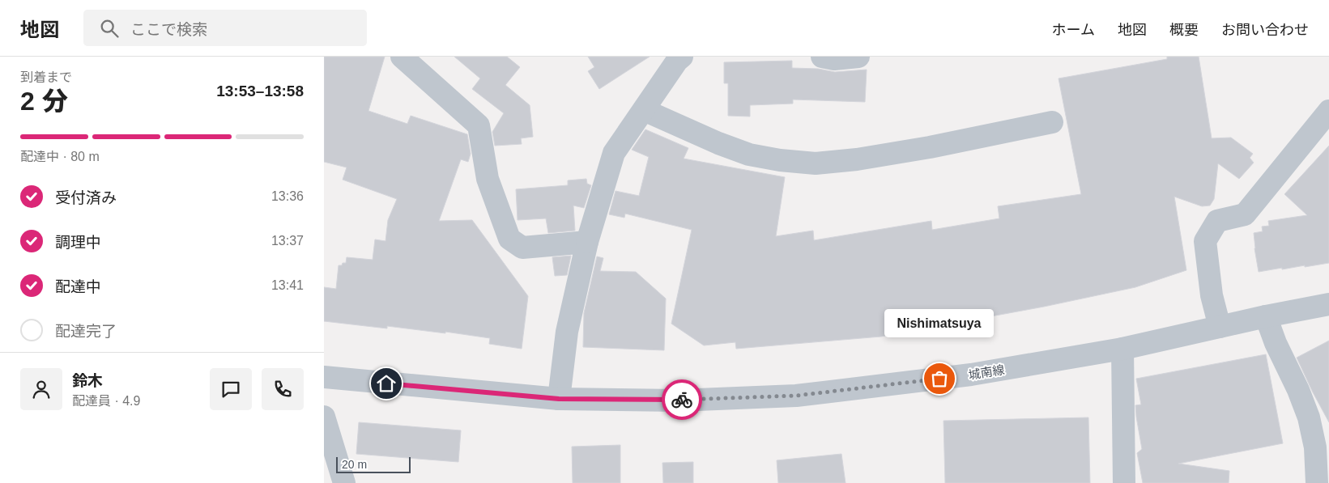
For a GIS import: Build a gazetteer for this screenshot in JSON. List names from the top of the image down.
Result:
{
  "streets": {
    "street": ["城南線"]
  },
  "places": ["Nishimatsuya"],
  "scale_bar": "20 m",
  "page": {
    "header": "地図",
    "search": "ここで検索",
    "nav": [
      "ホーム",
      "地図",
      "概要",
      "お問い合わせ"
    ],
    "heading": ["2 分", "到着まで", "13:53–13:58"],
    "panel": ["鈴木", "配達員 · 4.9"],
    "bar": "配達中 · 80 m",
    "list": [
      ["受付済み", "13:36"],
      ["調理中", "13:37"],
      ["配達中", "13:41"],
      "配達完了"
    ],
    "bubble": "Nishimatsuya",
    "scale": "20 m"
  }
}
